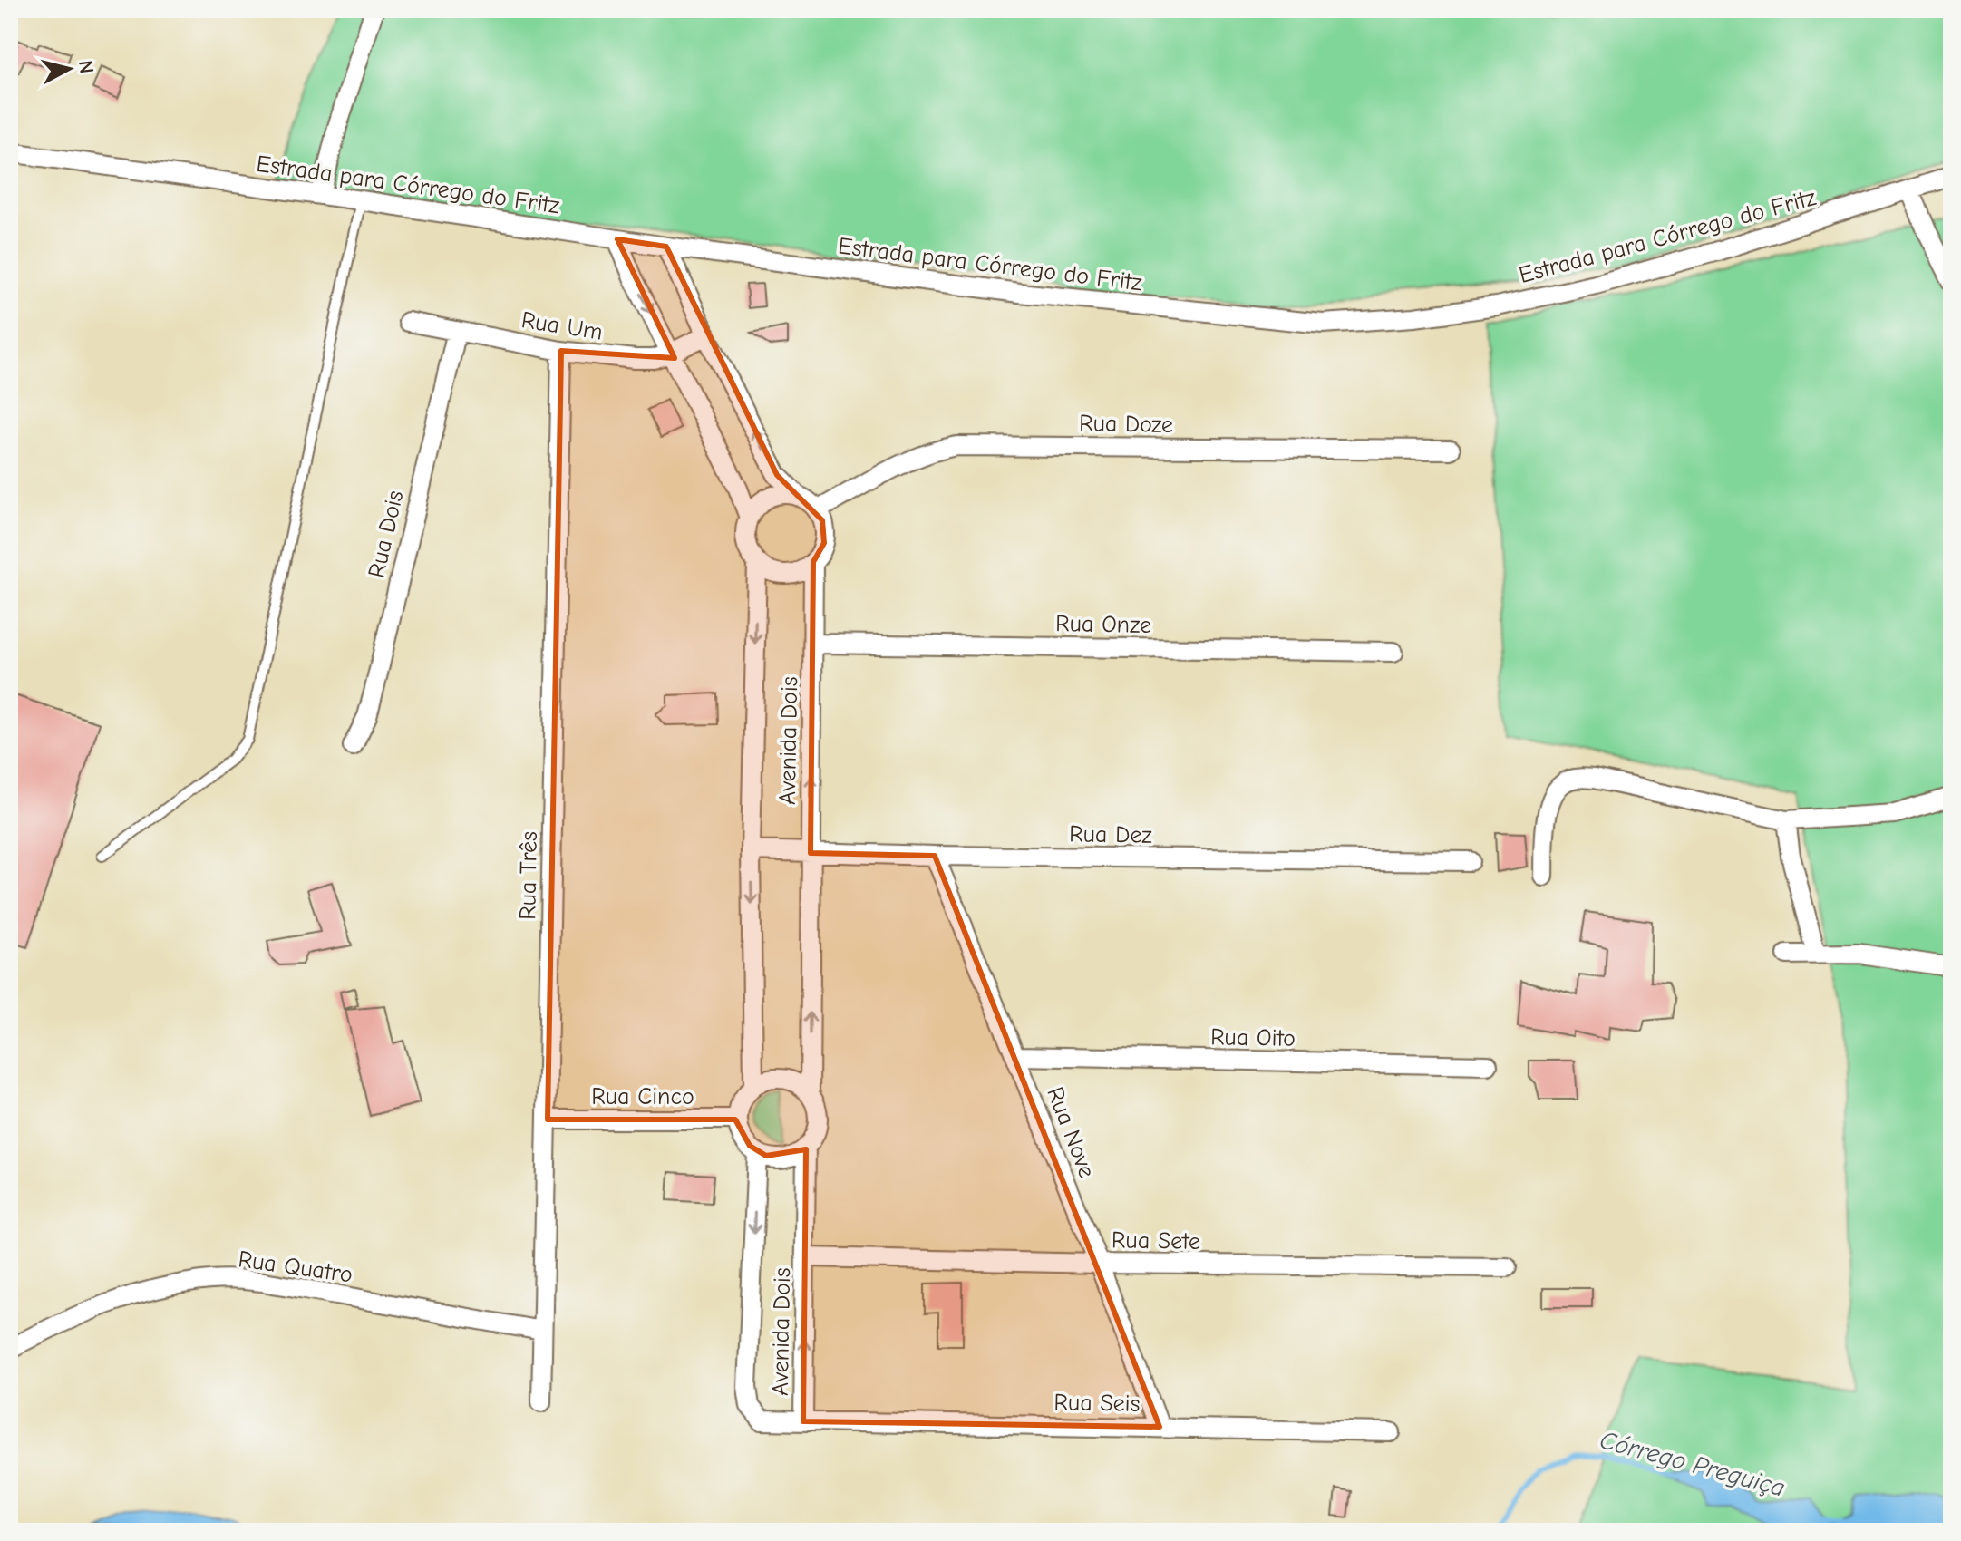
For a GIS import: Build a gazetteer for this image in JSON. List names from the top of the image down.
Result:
{
  "streets": {
    "street": [
      "Estrada para Córrego do Fritz",
      "Rua Um",
      "Rua Doze",
      "Rua Dois",
      "Rua Onze",
      "Avenida Dois",
      "Rua Dez",
      "Rua Três",
      "Rua Oito",
      "Rua Cinco",
      "Rua Nove",
      "Rua Sete",
      "Rua Quatro",
      "Rua Seis"
    ]
  },
  "crossings": [
    ["Estrada para Córrego do Fritz", "Avenida Dois"],
    ["Rua Um", "Rua Dois"],
    ["Rua Um", "Avenida Dois"],
    ["Rua Um", "Rua Três"],
    ["Rua Doze", "Avenida Dois"],
    ["Rua Onze", "Avenida Dois"],
    ["Avenida Dois", "Rua Dez"],
    ["Avenida Dois", "Rua Cinco"],
    ["Avenida Dois", "Rua Sete"],
    ["Avenida Dois", "Rua Seis"],
    ["Rua Dez", "Rua Nove"],
    ["Rua Três", "Rua Cinco"],
    ["Rua Três", "Rua Quatro"],
    ["Rua Oito", "Rua Nove"],
    ["Rua Nove", "Rua Sete"],
    ["Rua Nove", "Rua Seis"]
  ],
  "water": ["Córrego Preguiça"],
  "north": "right"
}
